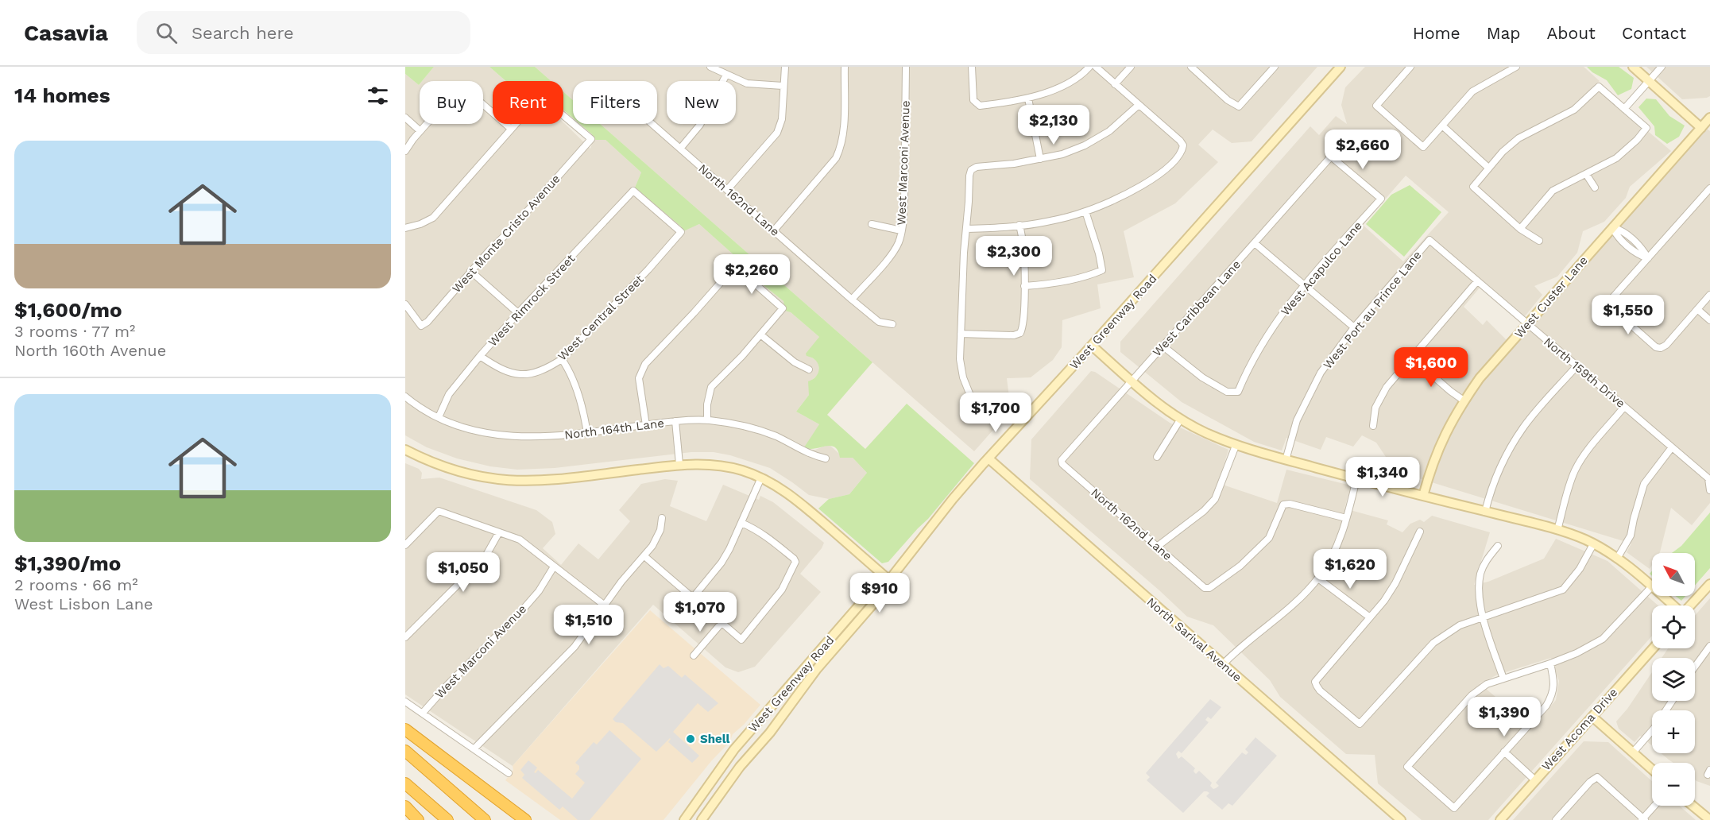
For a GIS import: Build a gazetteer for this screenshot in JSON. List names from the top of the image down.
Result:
{
  "streets": {
    "main road": [
      "West Custer Lane",
      "West Greenway Road",
      "North Sarival Avenue",
      "West Acoma Drive"
    ],
    "street": [
      "West Marconi Avenue",
      "North 162nd Lane",
      "West Monte Cristo Avenue",
      "West Acapulco Lane",
      "West Rimrock Street",
      "West Caribbean Lane",
      "West Port au Prince Lane",
      "West Central Street",
      "North 159th Drive",
      "North 164th Lane"
    ]
  },
  "crossings": [
    ["West Marconi Avenue", "North 162nd Lane"],
    ["North 162nd Lane", "West Caribbean Lane"],
    ["West Acapulco Lane", "West Caribbean Lane"],
    ["West Custer Lane", "North 159th Drive"],
    ["West Rimrock Street", "West Central Street"],
    ["West Rimrock Street", "North 164th Lane"],
    ["West Port au Prince Lane", "North 159th Drive"],
    ["West Greenway Road", "North Sarival Avenue"]
  ],
  "places": ["Shell"],
  "north": "top left",
  "page": {
    "header": "Casavia",
    "search": "Search here",
    "nav": [
      "Home",
      "Map",
      "About",
      "Contact"
    ],
    "heading": "14 homes",
    "chip": [
      "Buy",
      "Rent",
      "Filters",
      "New"
    ],
    "price": [
      "$2,130",
      "$2,660",
      "$2,300",
      "$2,260",
      "$1,550",
      "$1,600",
      "$1,700",
      "$1,340",
      "$1,620",
      "$1,050",
      "$910",
      "$1,070",
      "$1,510",
      "$1,390"
    ],
    "list": [
      {
        "name": "$1,600/mo",
        "note": "3 rooms · 77 m² · North 160th Avenue"
      },
      {
        "name": "$1,390/mo",
        "note": "2 rooms · 66 m² · West Lisbon Lane"
      }
    ],
    "map_buttons": ["+", "−"]
  }
}
